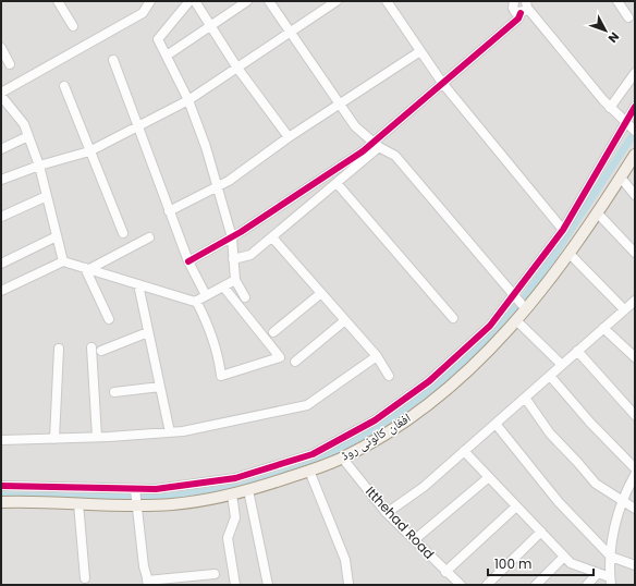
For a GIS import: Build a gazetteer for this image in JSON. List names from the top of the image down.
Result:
{
  "streets": {
    "main road": ["افغان کالونی روڈ"],
    "street": ["Itthehad Road"]
  },
  "crossings": [
    ["افغان کالونی روڈ", "Itthehad Road"]
  ],
  "scale_bar": "100 m",
  "north": "bottom right"
}
